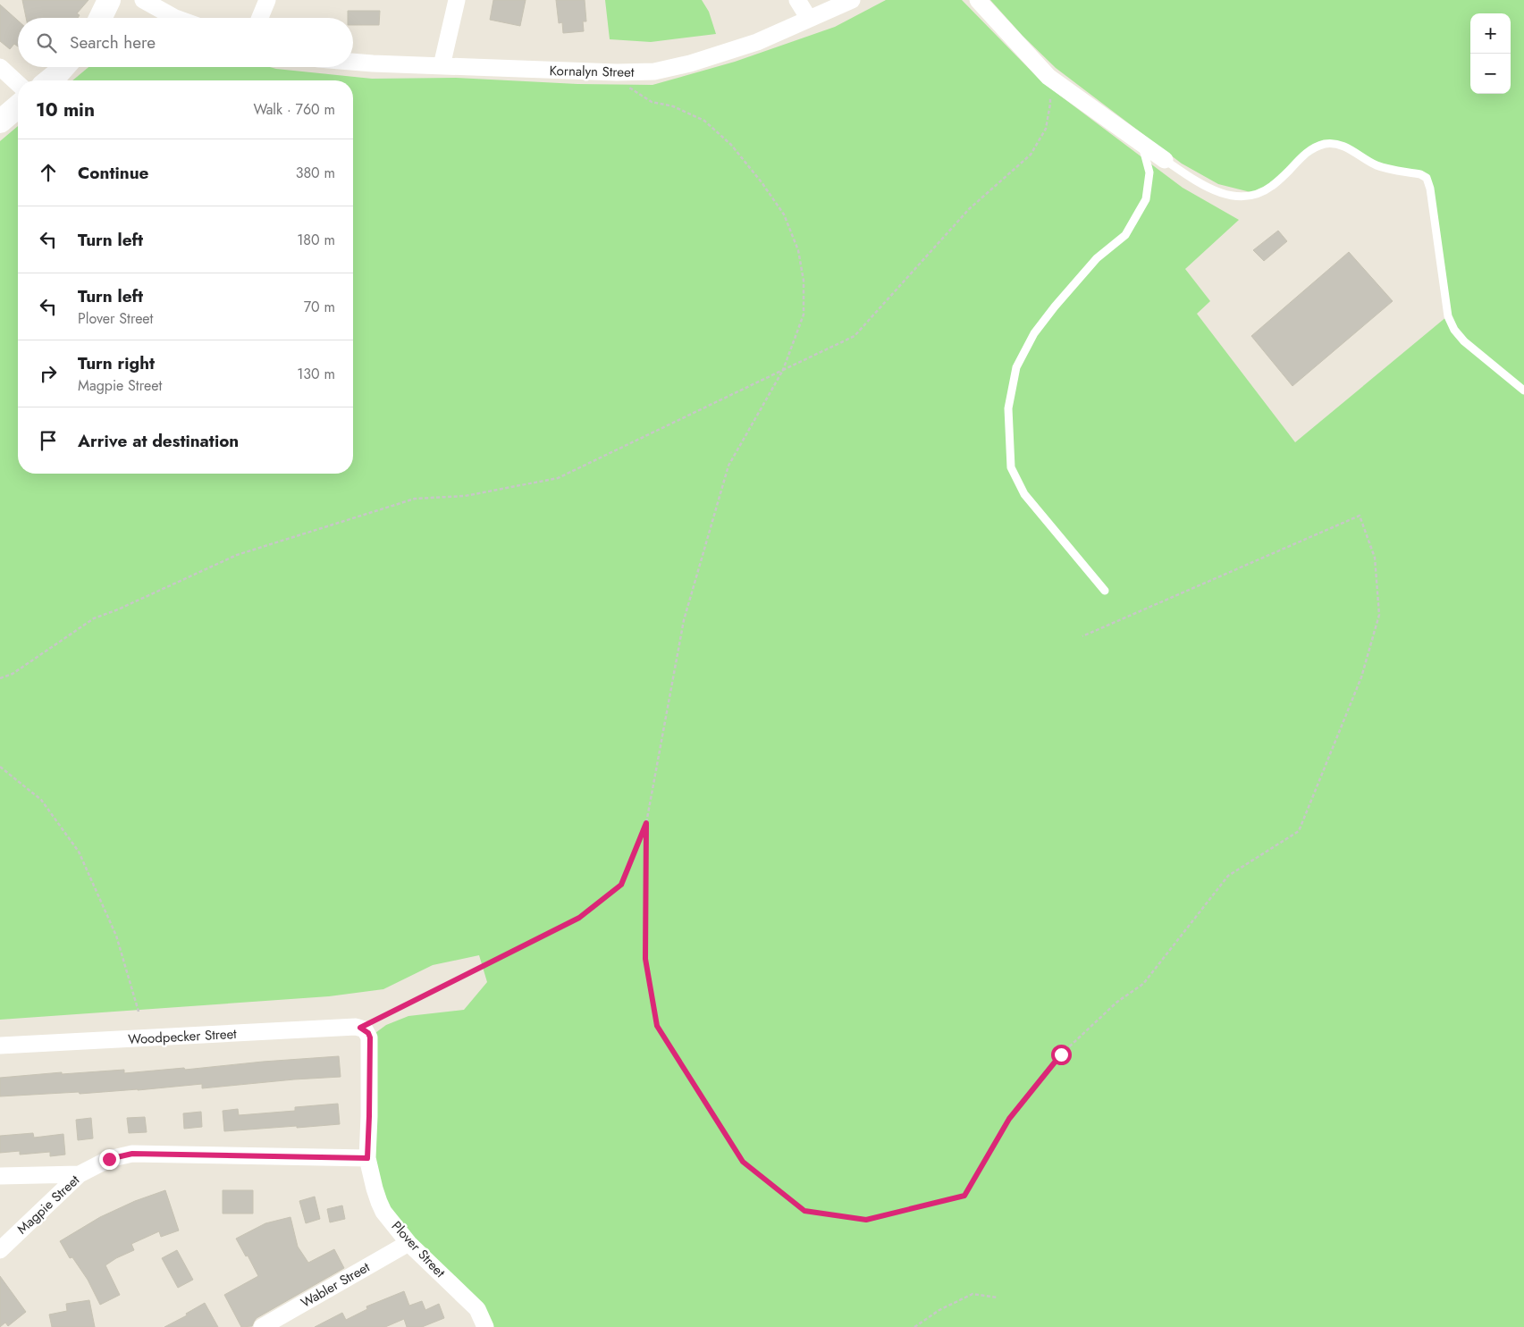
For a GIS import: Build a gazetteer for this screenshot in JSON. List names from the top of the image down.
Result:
{
  "streets": {
    "street": [
      "Kornalyn Street",
      "Woodpecker Street",
      "Magpie Street",
      "Plover Street",
      "Wabler Street"
    ]
  },
  "crossings": [
    ["Woodpecker Street", "Plover Street"],
    ["Magpie Street", "Plover Street"],
    ["Plover Street", "Wabler Street"]
  ],
  "page": {
    "map_buttons": ["+", "−"],
    "search": "Search here",
    "heading": ["10 min", "Walk · 760 m"],
    "list": [
      ["Continue", "380 m"],
      ["Turn left", "180 m"],
      ["Turn left", "Plover Street", "70 m"],
      ["Turn right", "Magpie Street", "130 m"],
      "Arrive at destination"
    ]
  }
}
